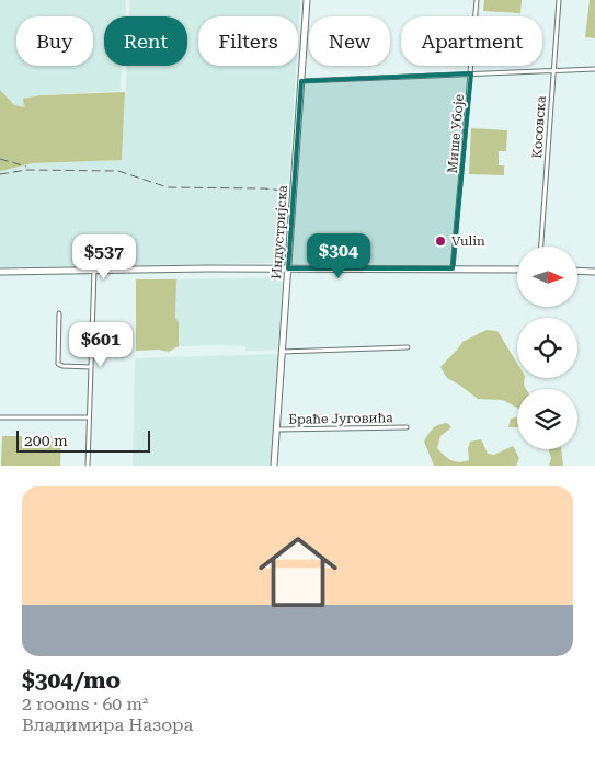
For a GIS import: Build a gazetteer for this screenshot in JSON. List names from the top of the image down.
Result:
{
  "streets": {
    "street": [
      "Косовска",
      "Мише Убоје",
      "Индустријска",
      "Браће Југовића"
    ]
  },
  "crossings": [
    ["Индустријска", "Браће Југовића"]
  ],
  "places": ["Vulin"],
  "scale_bar": "200 m",
  "north": "right",
  "page": {
    "chip": [
      "Buy",
      "Rent",
      "Filters",
      "New",
      "Apartment"
    ],
    "price": ["$304", "$537", "$601"],
    "scale": "200 m",
    "list": [
      {
        "name": "$304/mo",
        "note": "2 rooms · 60 m² · Владимира Назора"
      }
    ]
  }
}
